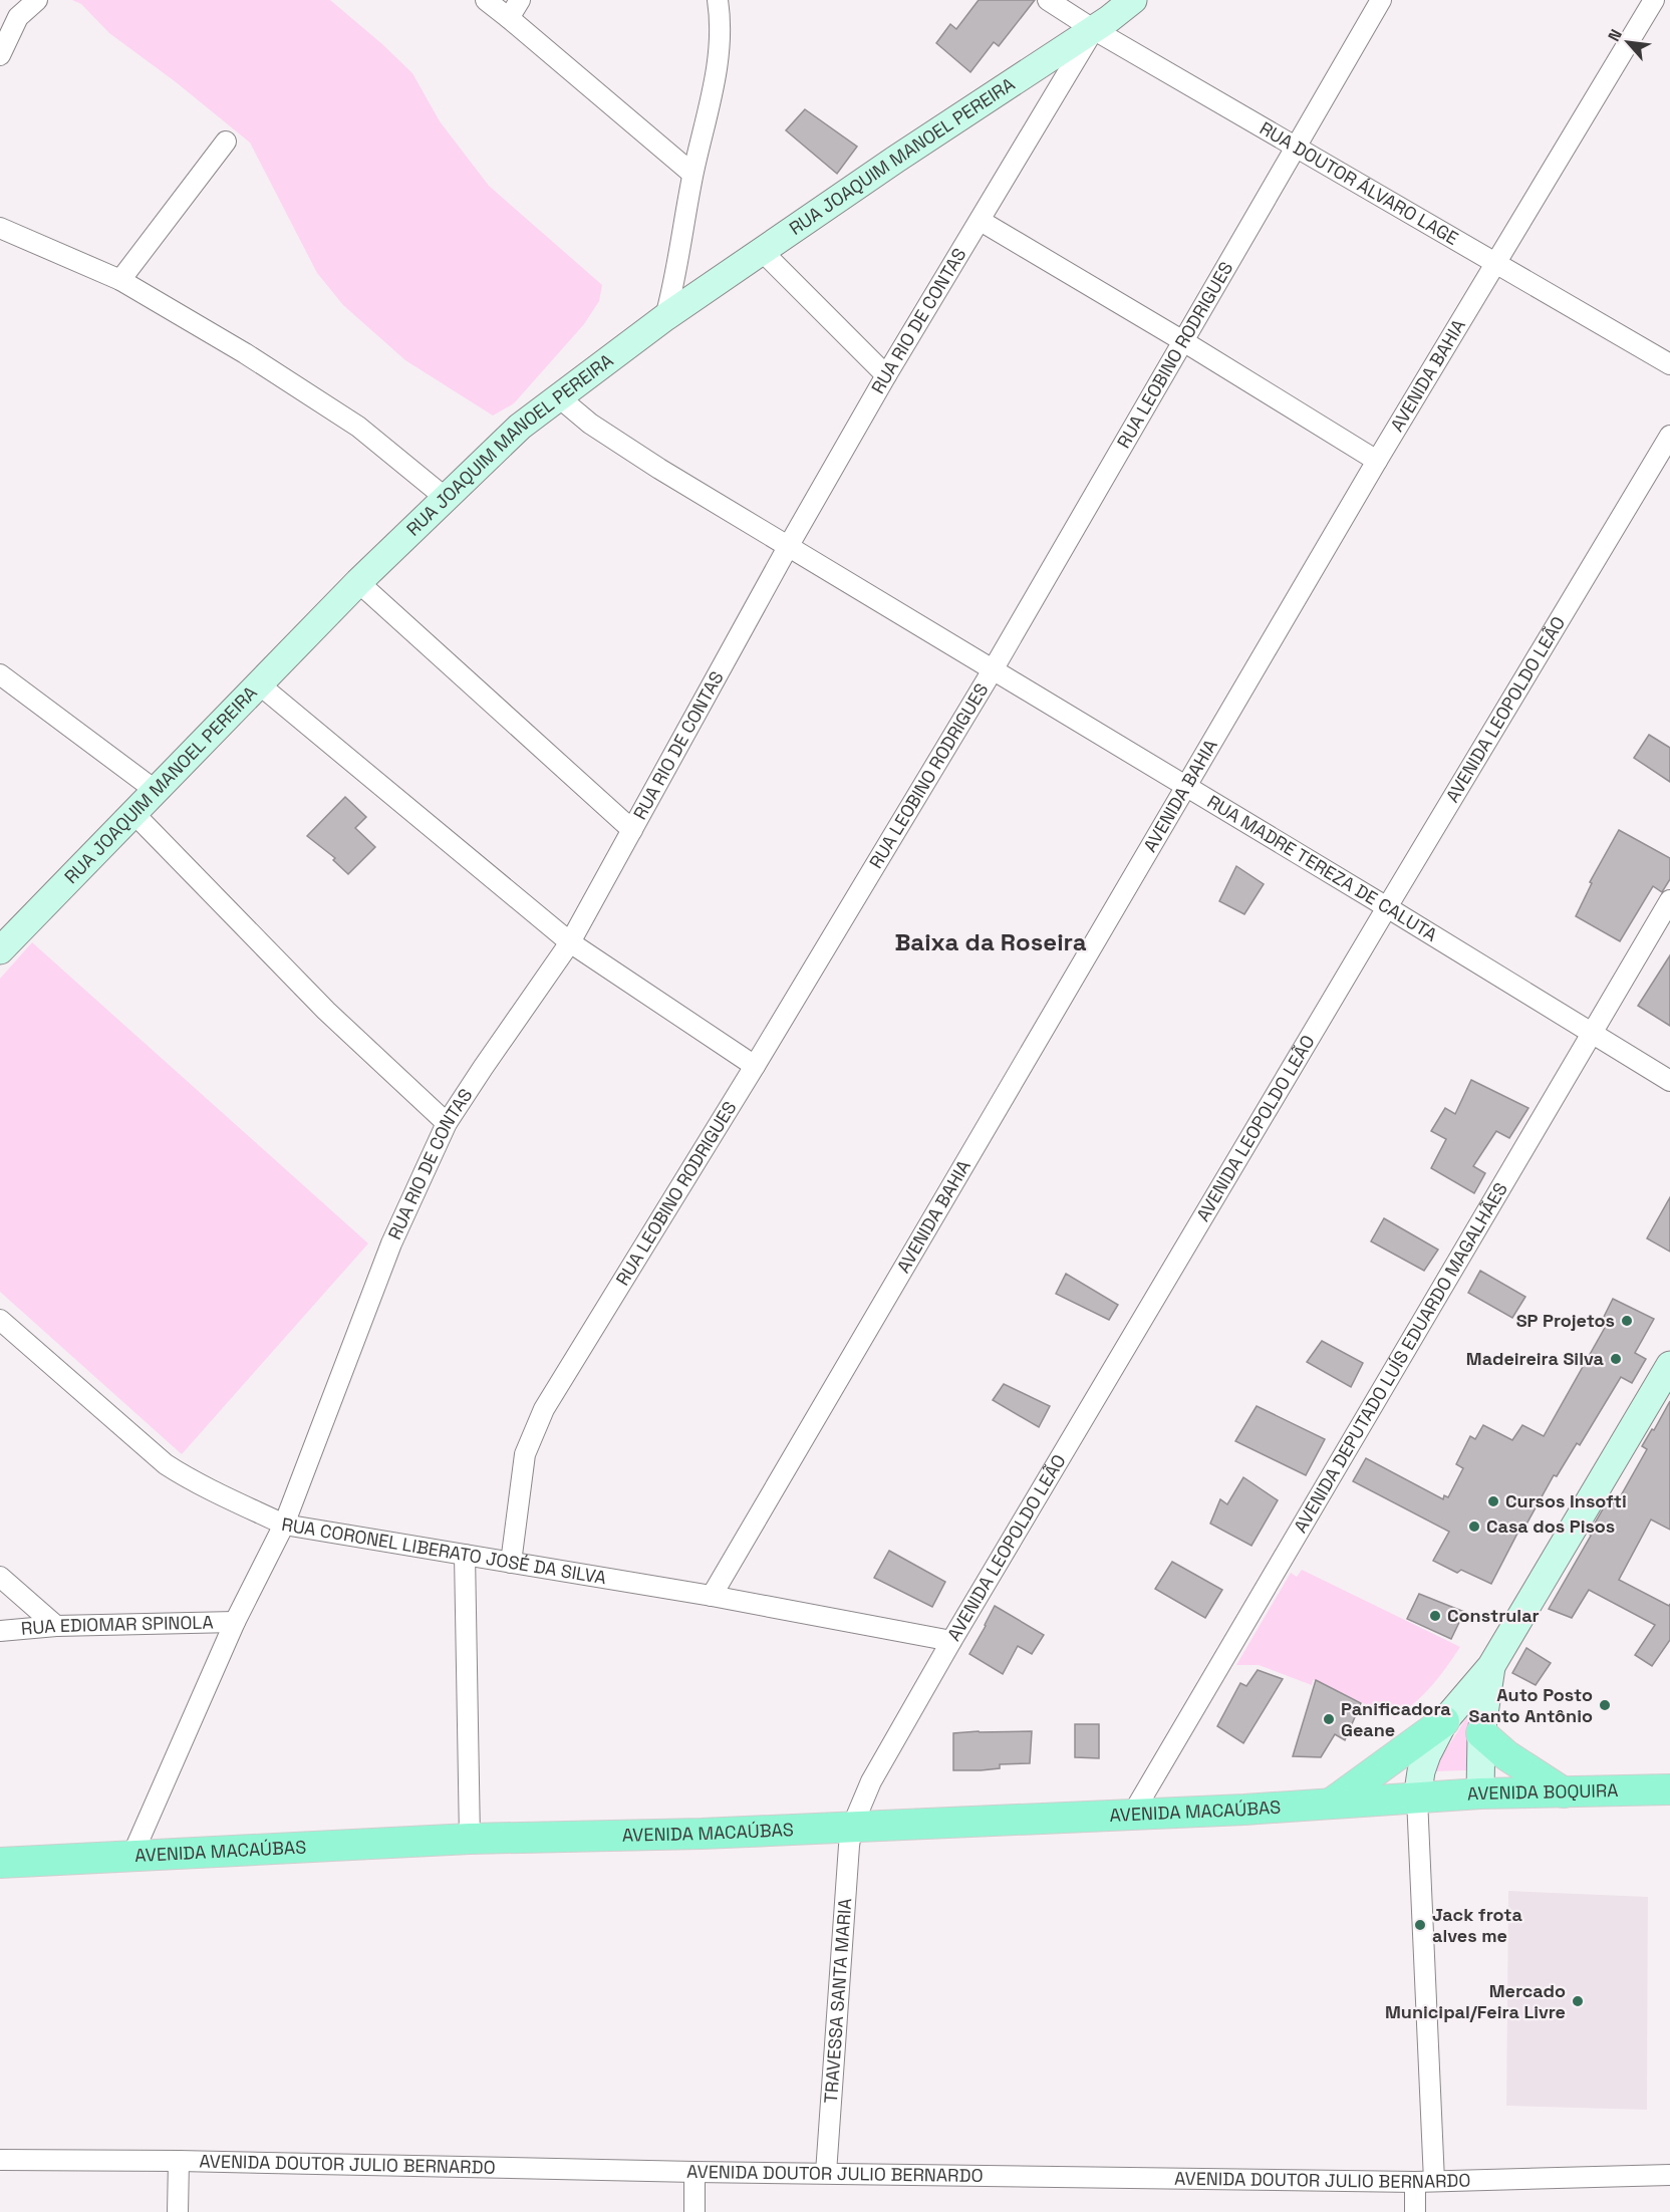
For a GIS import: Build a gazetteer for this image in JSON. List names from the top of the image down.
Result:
{
  "streets": {
    "main road": ["AVENIDA BOQUIRA", "AVENIDA MACAÚBAS"],
    "street": [
      "RUA JOAQUIM MANOEL PEREIRA",
      "RUA DOUTOR ÁLVARO LAGE",
      "RUA RIO DE CONTAS",
      "RUA LEOBINO RODRIGUES",
      "AVENIDA BAHIA",
      "AVENIDA LEOPOLDO LEÃO",
      "RUA MADRE TEREZA DE CALUTA",
      "AVENIDA DEPUTADO LUÍS EDUARDO MAGALHÃES",
      "RUA CORONEL LIBERATO JOSÉ DA SILVA",
      "RUA EDIOMAR SPINOLA",
      "TRAVESSA SANTA MARIA",
      "AVENIDA DOUTOR JULIO BERNARDO"
    ]
  },
  "crossings": [
    ["RUA JOAQUIM MANOEL PEREIRA", "RUA DOUTOR ÁLVARO LAGE"],
    ["RUA JOAQUIM MANOEL PEREIRA", "RUA RIO DE CONTAS"],
    ["RUA JOAQUIM MANOEL PEREIRA", "RUA MADRE TEREZA DE CALUTA"],
    ["RUA DOUTOR ÁLVARO LAGE", "RUA RIO DE CONTAS"],
    ["RUA DOUTOR ÁLVARO LAGE", "RUA LEOBINO RODRIGUES"],
    ["RUA DOUTOR ÁLVARO LAGE", "AVENIDA BAHIA"],
    ["RUA RIO DE CONTAS", "RUA MADRE TEREZA DE CALUTA"],
    ["RUA RIO DE CONTAS", "RUA CORONEL LIBERATO JOSÉ DA SILVA"],
    ["RUA RIO DE CONTAS", "RUA EDIOMAR SPINOLA"],
    ["RUA RIO DE CONTAS", "AVENIDA MACAÚBAS"],
    ["RUA LEOBINO RODRIGUES", "RUA MADRE TEREZA DE CALUTA"],
    ["RUA LEOBINO RODRIGUES", "RUA CORONEL LIBERATO JOSÉ DA SILVA"],
    ["AVENIDA BAHIA", "RUA MADRE TEREZA DE CALUTA"],
    ["AVENIDA BAHIA", "RUA CORONEL LIBERATO JOSÉ DA SILVA"],
    ["AVENIDA LEOPOLDO LEÃO", "RUA MADRE TEREZA DE CALUTA"],
    ["AVENIDA LEOPOLDO LEÃO", "RUA CORONEL LIBERATO JOSÉ DA SILVA"],
    ["AVENIDA LEOPOLDO LEÃO", "AVENIDA MACAÚBAS"],
    ["AVENIDA LEOPOLDO LEÃO", "TRAVESSA SANTA MARIA"],
    ["RUA MADRE TEREZA DE CALUTA", "AVENIDA DEPUTADO LUÍS EDUARDO MAGALHÃES"],
    ["AVENIDA DEPUTADO LUÍS EDUARDO MAGALHÃES", "AVENIDA MACAÚBAS"],
    ["AVENIDA BOQUIRA", "AVENIDA MACAÚBAS"],
    ["AVENIDA MACAÚBAS", "TRAVESSA SANTA MARIA"],
    ["TRAVESSA SANTA MARIA", "AVENIDA DOUTOR JULIO BERNARDO"]
  ],
  "districts": ["Baixa da Roseira"],
  "places": [
    "SP Projetos",
    "Madeireira Silva",
    "Cursos Insofti",
    "Casa dos Pisos",
    "Constrular",
    "Auto Posto Santo Antônio",
    "Panificadora Geane",
    "Jack frota alves me",
    "Mercado Municipal/Feira Livre"
  ],
  "north": "top left"
}
